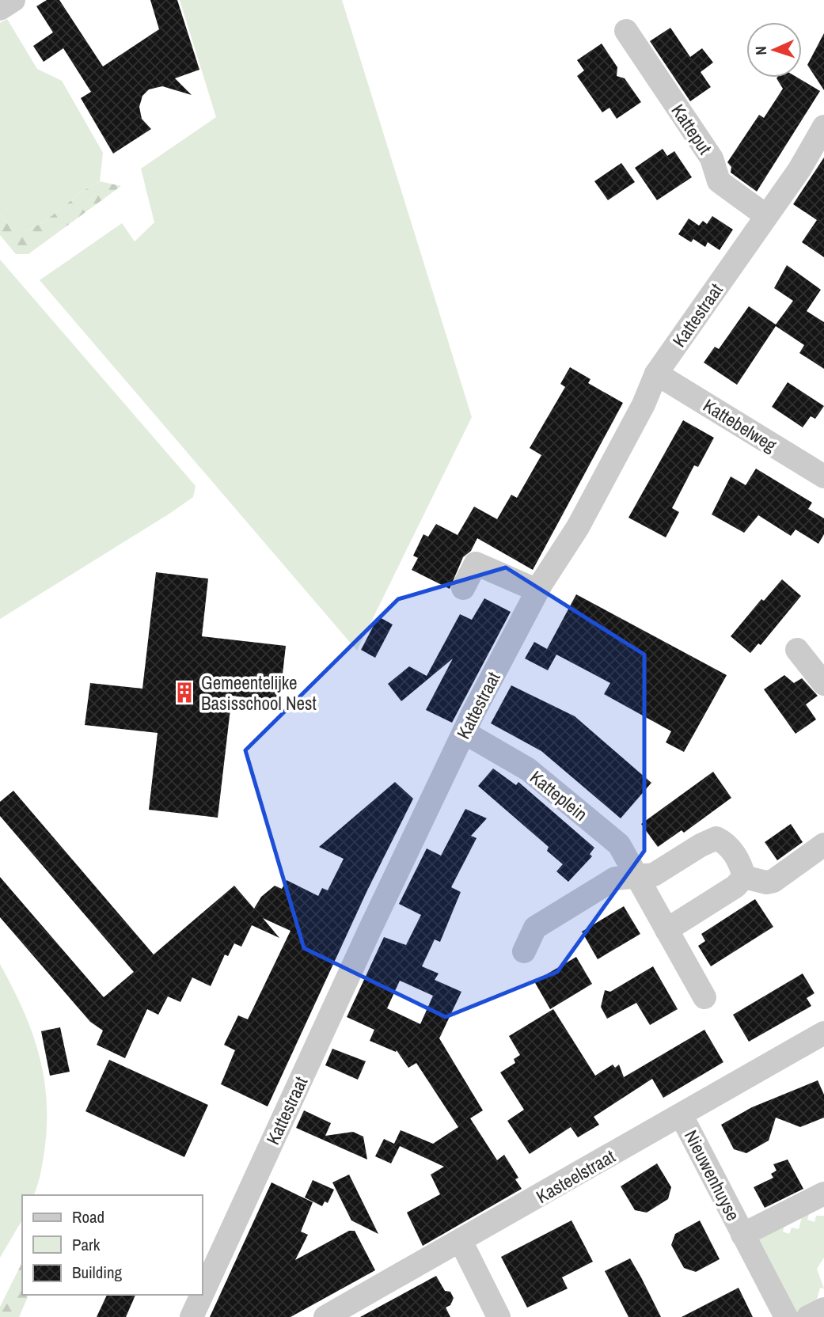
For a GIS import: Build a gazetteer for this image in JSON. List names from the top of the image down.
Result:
{
  "streets": {
    "street": [
      "Katteput",
      "Kattestraat",
      "Kattebelweg",
      "Katteplein",
      "Nieuwenhuyse",
      "Kasteelstraat"
    ]
  },
  "crossings": [
    ["Katteput", "Kattestraat"],
    ["Kattestraat", "Kattebelweg"],
    ["Kattestraat", "Katteplein"],
    ["Nieuwenhuyse", "Kasteelstraat"]
  ],
  "places": {
    "building": ["Gemeentelijke Basisschool Nest"]
  },
  "legend": ["Road", "Park", "Building"],
  "north": "left"
}
